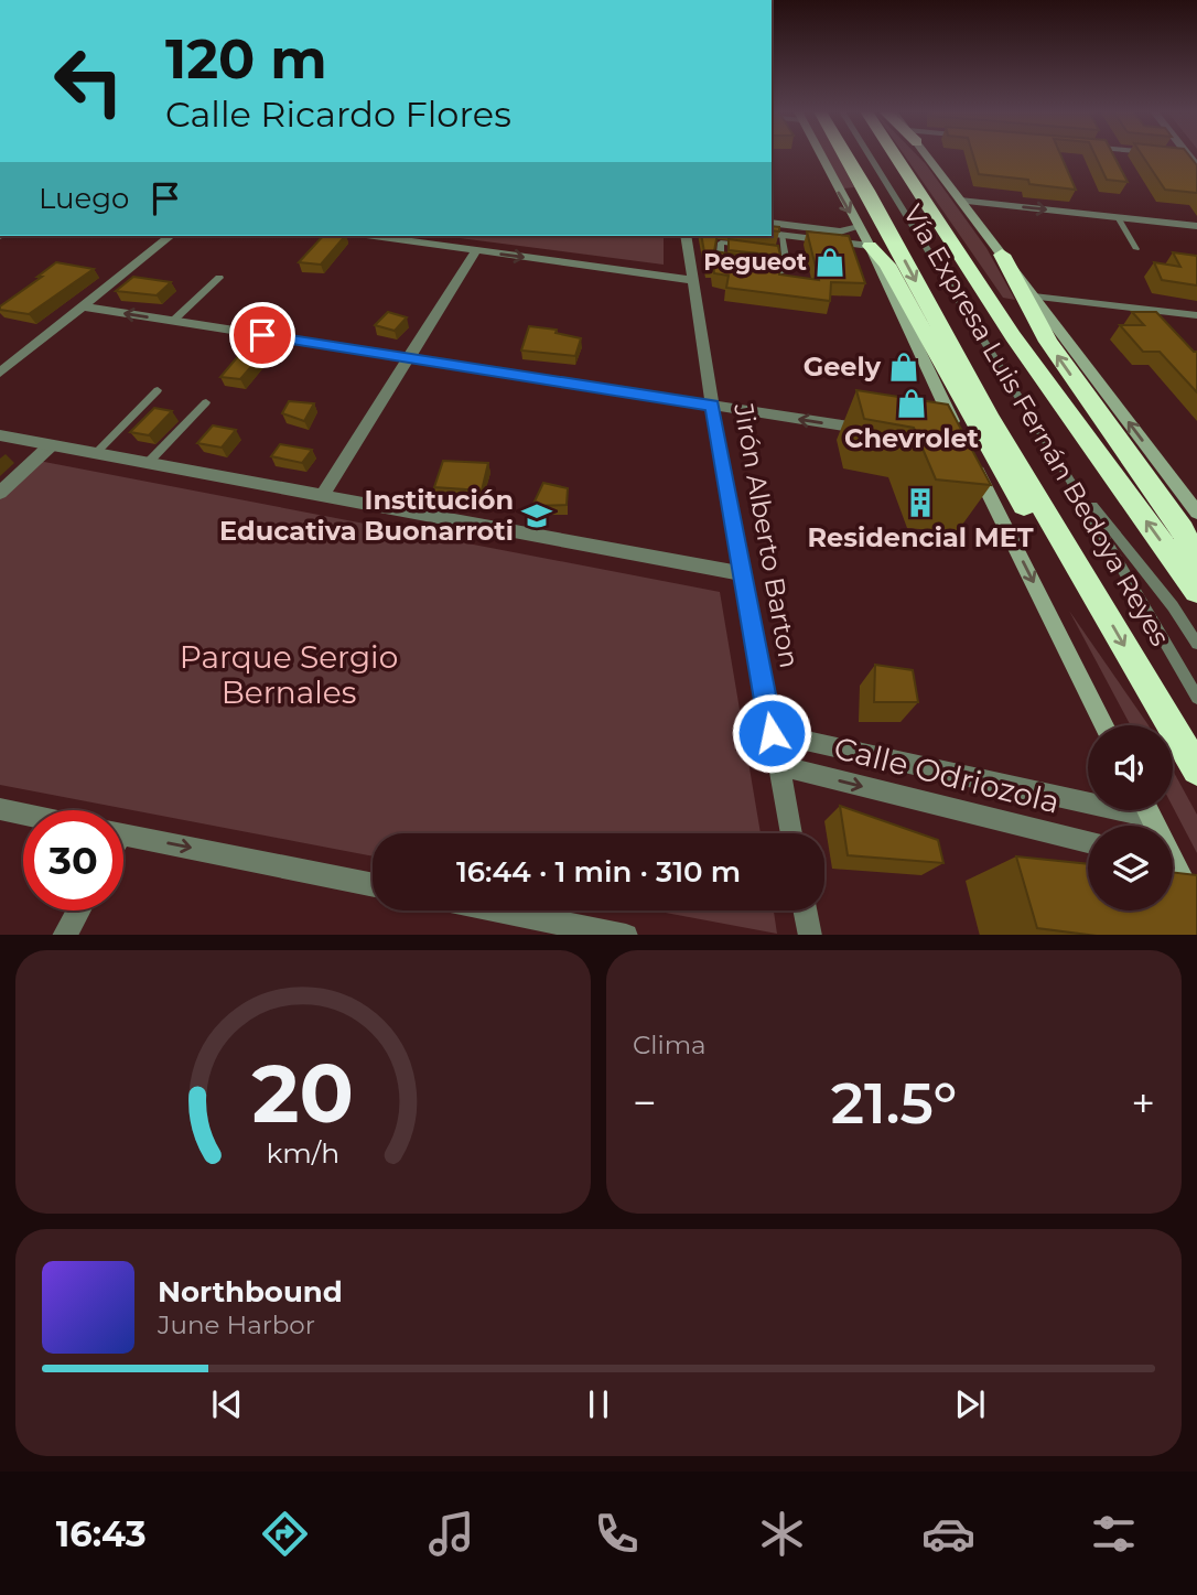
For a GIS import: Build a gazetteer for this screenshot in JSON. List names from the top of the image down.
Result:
{
  "streets": {
    "highway": ["Vía Expresa Luis Fernán Bedoya Reyes"],
    "street": ["Jirón Alberto Barton", "Calle Odriozola"]
  },
  "crossings": [
    ["Jirón Alberto Barton", "Calle Odriozola"]
  ],
  "parks": ["Parque Sergio Bernales"],
  "places": {
    "shop": ["Pegueot", "Geely", "Chevrolet"],
    "building": ["Residencial MET"],
    "school or university": ["Institución Educativa Buonarroti"]
  },
  "page": {
    "turn": ["120 m", "Calle Ricardo Flores"],
    "then": "Luego",
    "limit": "30",
    "trip": "16:44 · 1 min · 310 m",
    "tile": "Clima",
    "heat": ["−", "21.5°", "+"],
    "song": ["Northbound", "June Harbor"],
    "tabs": "16:43",
    "gauge": ["20", "km/h"]
  }
}
